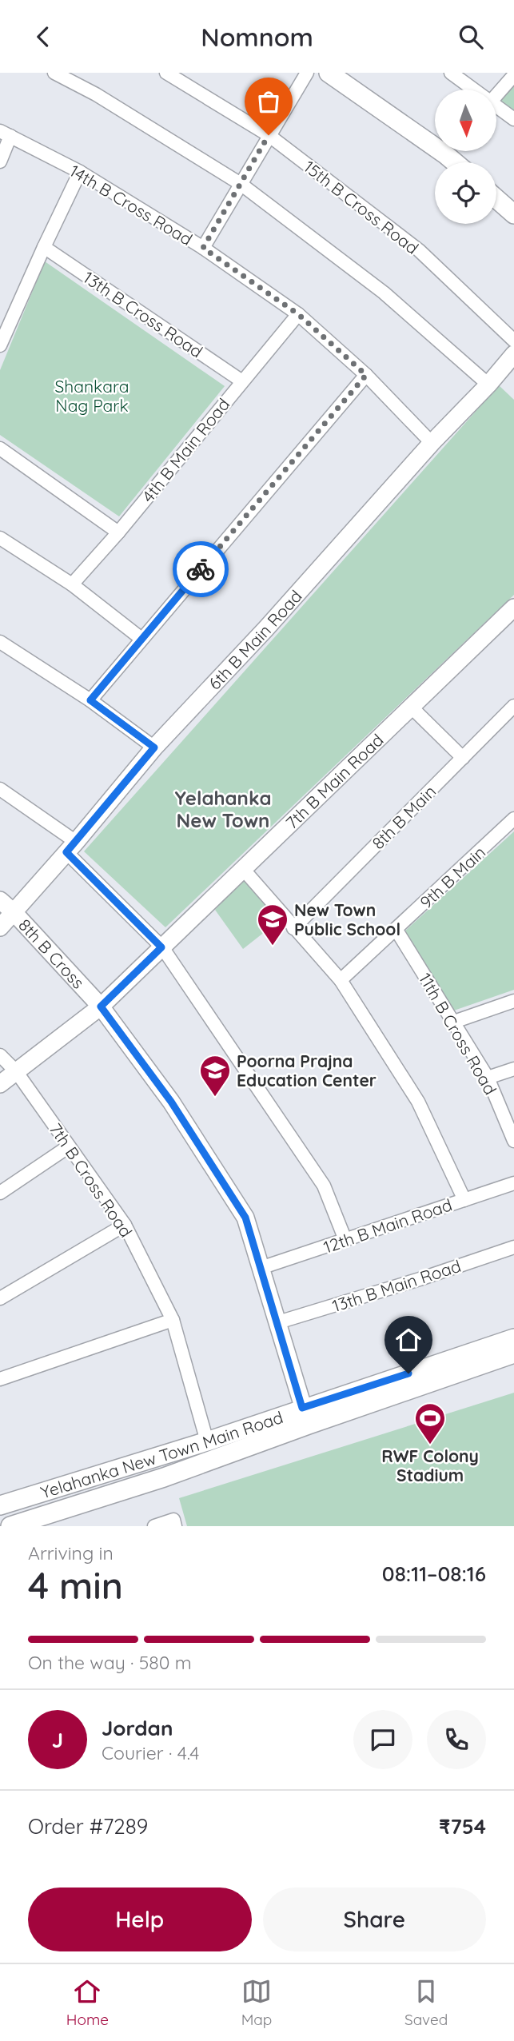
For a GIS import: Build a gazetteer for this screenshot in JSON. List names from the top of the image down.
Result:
{
  "streets": {
    "main road": ["Yelahanka New Town Main Road"],
    "street": [
      "14th B Cross Road",
      "15th B Cross Road",
      "13th B Cross Road",
      "4th B Main Road",
      "6th B Main Road",
      "7th B Main Road",
      "8th B Main",
      "9th B Main",
      "8th B Cross",
      "11th B Cross Road",
      "7th B Cross Road",
      "12th B Main Road",
      "13th B Main Road"
    ]
  },
  "crossings": [
    ["14th B Cross Road", "4th B Main Road"],
    ["14th B Cross Road", "6th B Main Road"],
    ["13th B Cross Road", "4th B Main Road"],
    ["6th B Main Road", "8th B Cross"],
    ["7th B Main Road", "8th B Cross"],
    ["7th B Main Road", "7th B Cross Road"],
    ["9th B Main", "11th B Cross Road"],
    ["8th B Cross", "12th B Main Road"],
    ["8th B Cross", "13th B Main Road"],
    ["8th B Cross", "Yelahanka New Town Main Road"],
    ["7th B Cross Road", "Yelahanka New Town Main Road"]
  ],
  "districts": ["Yelahanka New Town"],
  "parks": ["Shankara Nag Park"],
  "places": {
    "school or university": ["New Town Public School", "Poorna Prajna Education Center"],
    "sports": ["RWF Colony Stadium"]
  },
  "north": "bottom",
  "page": {
    "header": "Nomnom",
    "heading": ["4 min", "Arriving in", "08:11–08:16"],
    "panel": [
      "Jordan",
      "Courier · 4.4",
      "Order #7289",
      "₹754"
    ],
    "bar": "On the way · 580 m",
    "round": "J",
    "buttons": ["Help", "Share"],
    "tabs": ["Home", "Map", "Saved"]
  }
}
